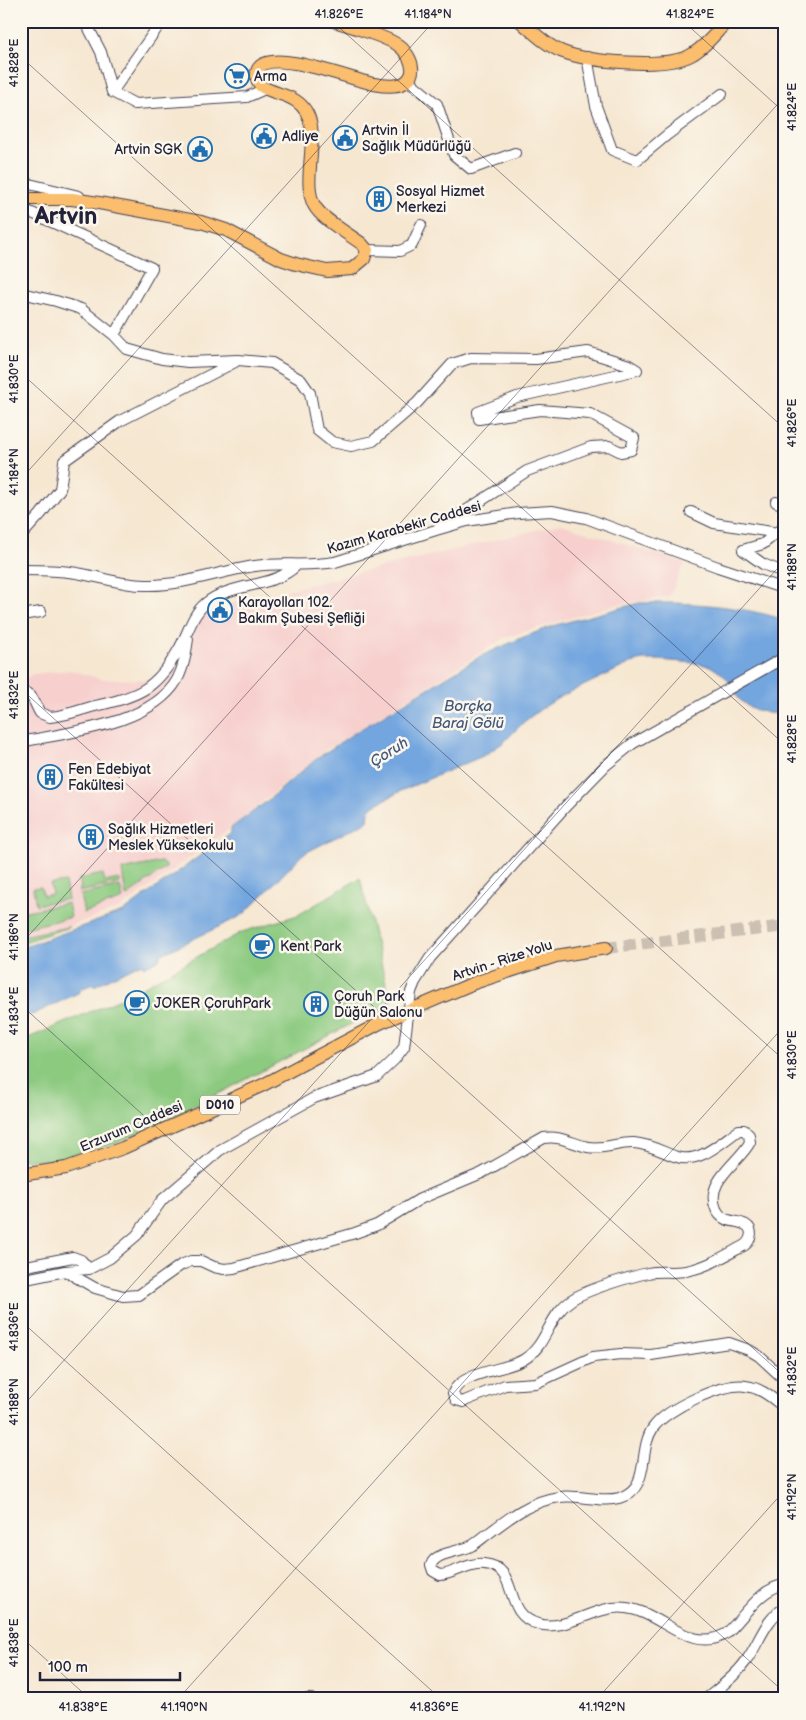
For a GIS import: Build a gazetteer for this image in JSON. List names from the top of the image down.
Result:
{
  "streets": {
    "main road": ["Artvin - Rize Yolu", "D010", "Erzurum Caddesi"],
    "street": ["Kazım Karabekir Caddesi"]
  },
  "crossings": [
    ["Artvin - Rize Yolu", "Erzurum Caddesi"]
  ],
  "districts": ["Artvin"],
  "water": ["Borçka Baraj Gölü", "Çoruh"],
  "places": {
    "supermarket": ["Arma"],
    "public building": [
      "Adliye",
      "Artvin İl Sağlık Müdürlüğü",
      "Artvin SGK",
      "Karayolları 102. Bakım Şubesi Şefliği"
    ],
    "building": [
      "Sosyal Hizmet Merkezi",
      "Fen Edebiyat Fakültesi",
      "Sağlık Hizmetleri Meslek Yüksekokulu",
      "Çoruh Park Düğün Salonu"
    ],
    "cafe": ["Kent Park", "JOKER ÇoruhPark"]
  },
  "scale_bar": "100 m",
  "coordinates": [
    "41.826°E",
    "41.184°N",
    "41.824°E",
    "41.828°E",
    "41.830°E",
    "41.188°N",
    "41.832°E",
    "41.186°N",
    "41.834°E",
    "41.836°E",
    "41.192°N",
    "41.838°E",
    "41.190°N"
  ]
}
